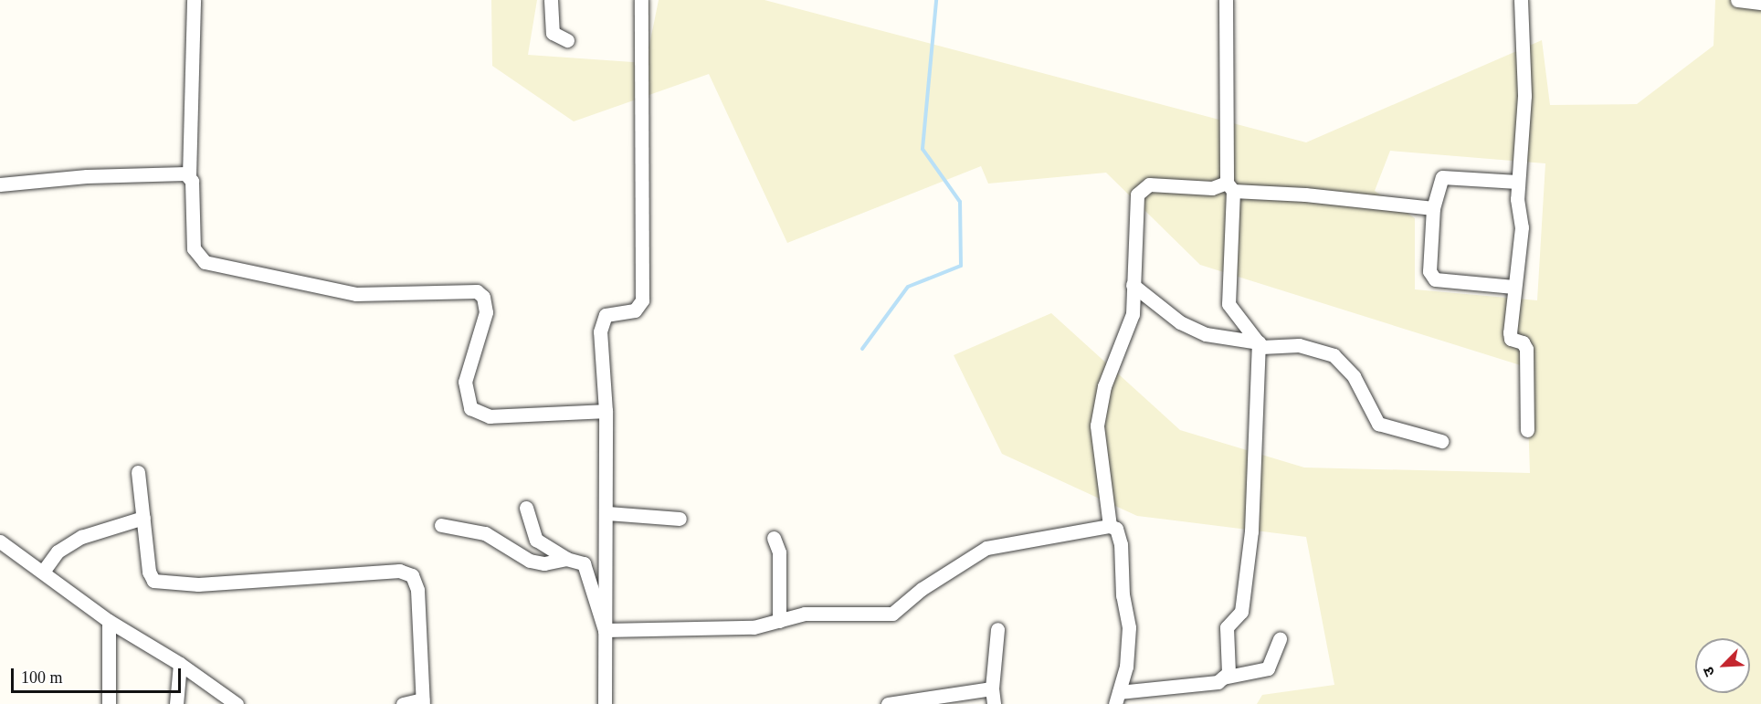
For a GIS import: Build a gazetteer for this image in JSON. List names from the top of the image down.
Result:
{
  "scale_bar": "100 m",
  "north": "bottom left"
}
